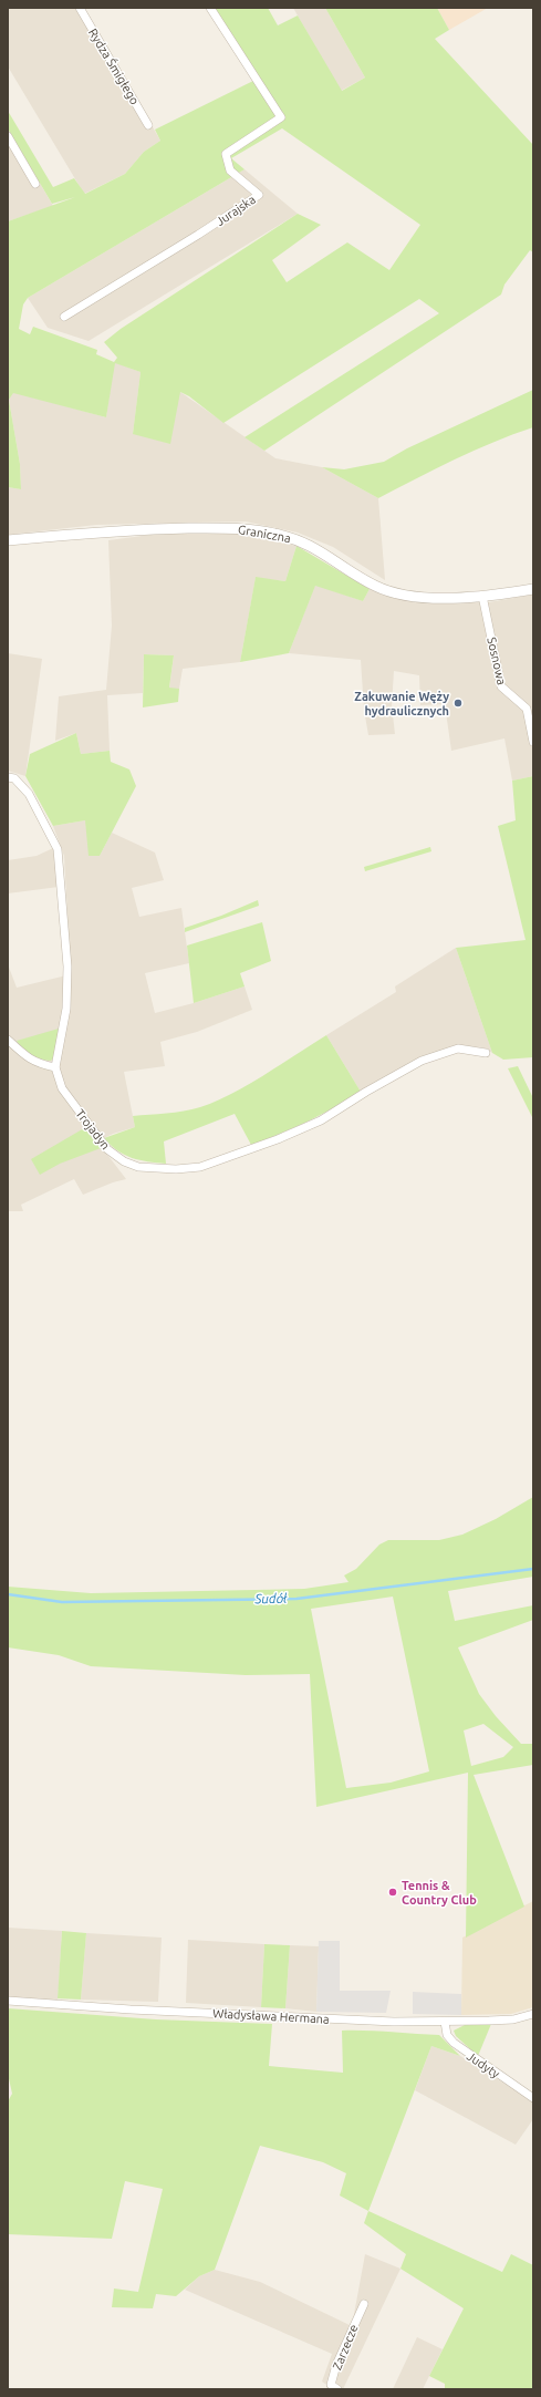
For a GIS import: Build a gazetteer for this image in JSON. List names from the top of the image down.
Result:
{
  "streets": {
    "street": [
      "Rydza Śmigłego",
      "Jurajska",
      "Graniczna",
      "Sosnowa",
      "Trojadyn",
      "Władysława Hermana",
      "Judyty",
      "Zarzecze"
    ]
  },
  "crossings": [
    ["Graniczna", "Sosnowa"],
    ["Władysława Hermana", "Judyty"]
  ],
  "water": ["Sudół"],
  "places": ["Zakuwanie Węży hydraulicznych", "Tennis & Country Club"]
}
